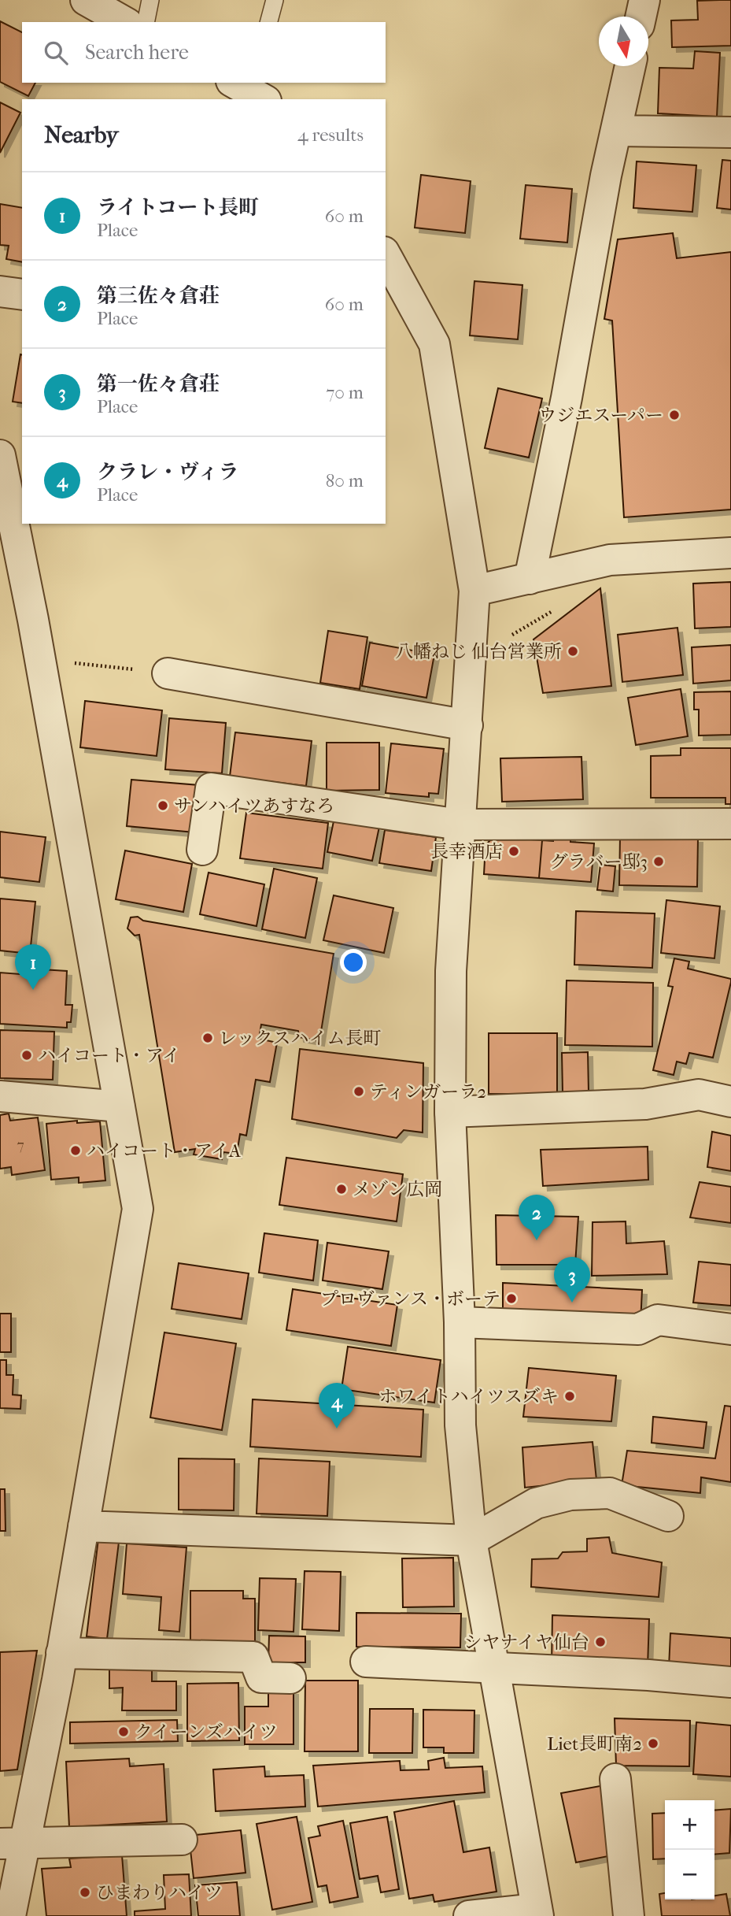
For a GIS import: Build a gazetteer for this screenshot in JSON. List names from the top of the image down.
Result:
{
  "places": [
    "ウジエスーパー",
    "八幡ねじ 仙台営業所",
    "サンハイツあすなろ",
    "長幸酒店",
    "グラバー邸3",
    "レックスハイム長町",
    "ハイコート・アイ",
    "ティンガーラ2",
    "ハイコート・アイA",
    "メゾン広岡",
    "プロヴァンス・ボーテ",
    "ホワイトハイツスズキ",
    "シヤナイヤ仙台",
    "クイーンズハイツ",
    "Liet長町南2",
    "ひまわりハイツ"
  ],
  "house_numbers": ["7"],
  "north": "bottom",
  "page": {
    "search": "Search here",
    "heading": ["Nearby", "4 results"],
    "list": [
      {
        "mark": "1",
        "name": "ライトコート長町",
        "note": "Place",
        "value": "60 m"
      },
      {
        "mark": "2",
        "name": "第三佐々倉荘",
        "note": "Place",
        "value": "60 m"
      },
      {
        "mark": "3",
        "name": "第一佐々倉荘",
        "note": "Place",
        "value": "70 m"
      },
      {
        "mark": "4",
        "name": "クラレ・ヴィラ",
        "note": "Place",
        "value": "80 m"
      }
    ],
    "pins": [
      "1",
      "2",
      "3",
      "4"
    ],
    "map_buttons": ["+", "−"]
  }
}
